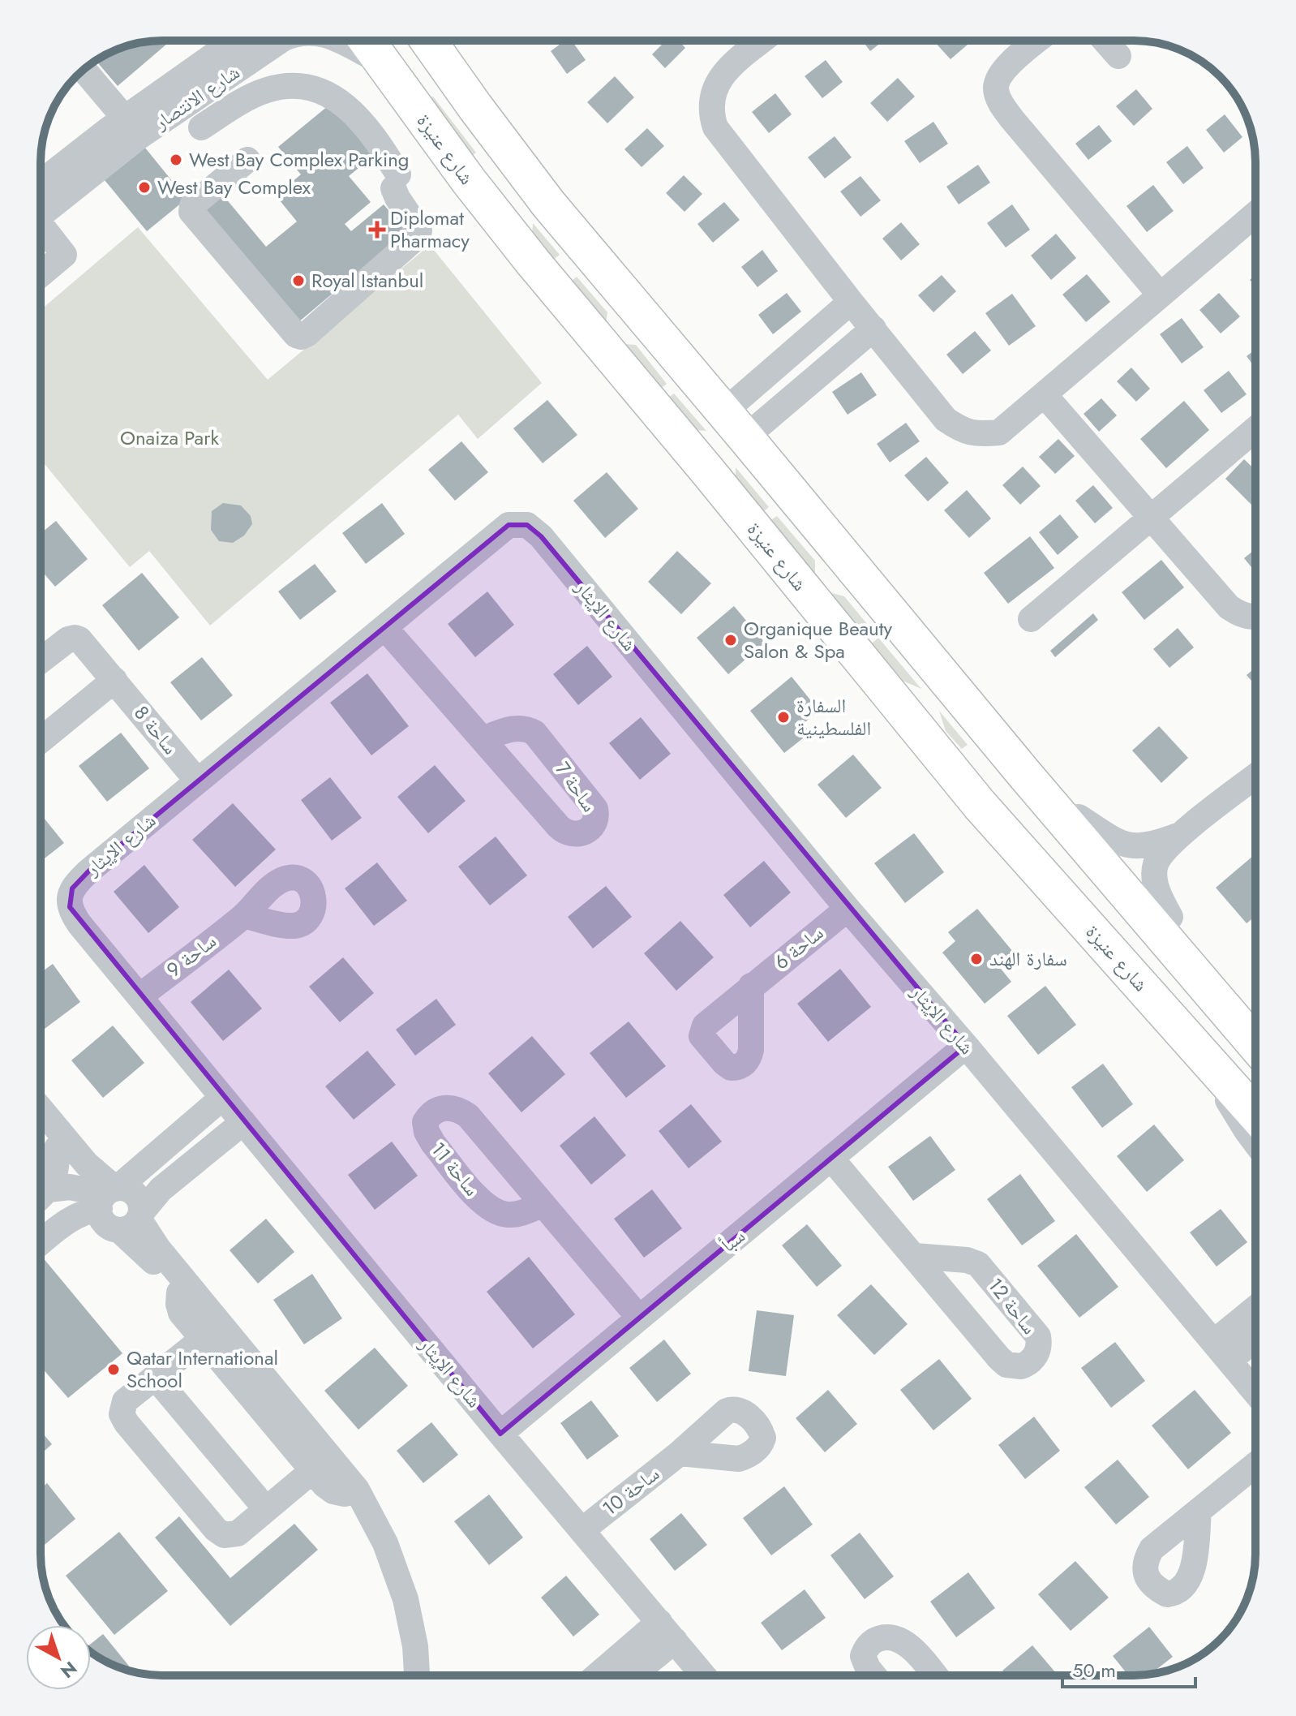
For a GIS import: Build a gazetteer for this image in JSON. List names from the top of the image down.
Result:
{
  "streets": {
    "highway": ["شارع عنيزة"],
    "street": [
      "شارع الانتصار",
      "شارع الإيثار",
      "ساحة 8",
      "ساحة 7",
      "ساحة 6",
      "ساحة 9",
      "ساحة 11",
      "سبأ",
      "ساحة 12",
      "ساحة 10"
    ]
  },
  "crossings": [
    ["شارع الانتصار", "شارع عنيزة"],
    ["شارع الإيثار", "ساحة 8"],
    ["شارع الإيثار", "ساحة 7"],
    ["شارع الإيثار", "ساحة 6"],
    ["شارع الإيثار", "ساحة 9"],
    ["شارع الإيثار", "سبأ"],
    ["شارع الإيثار", "ساحة 10"],
    ["ساحة 11", "سبأ"],
    ["سبأ", "ساحة 12"]
  ],
  "parks": ["Onaiza Park"],
  "places": {
    "other": [
      "West Bay Complex Parking",
      "West Bay Complex",
      "Royal Istanbul",
      "Organique Beauty Salon & Spa",
      "السفارة الفلسطينية",
      "سفارة الهند",
      "Qatar International School"
    ],
    "health": ["Diplomat Pharmacy"]
  },
  "scale_bar": "50 m",
  "north": "bottom right"
}
